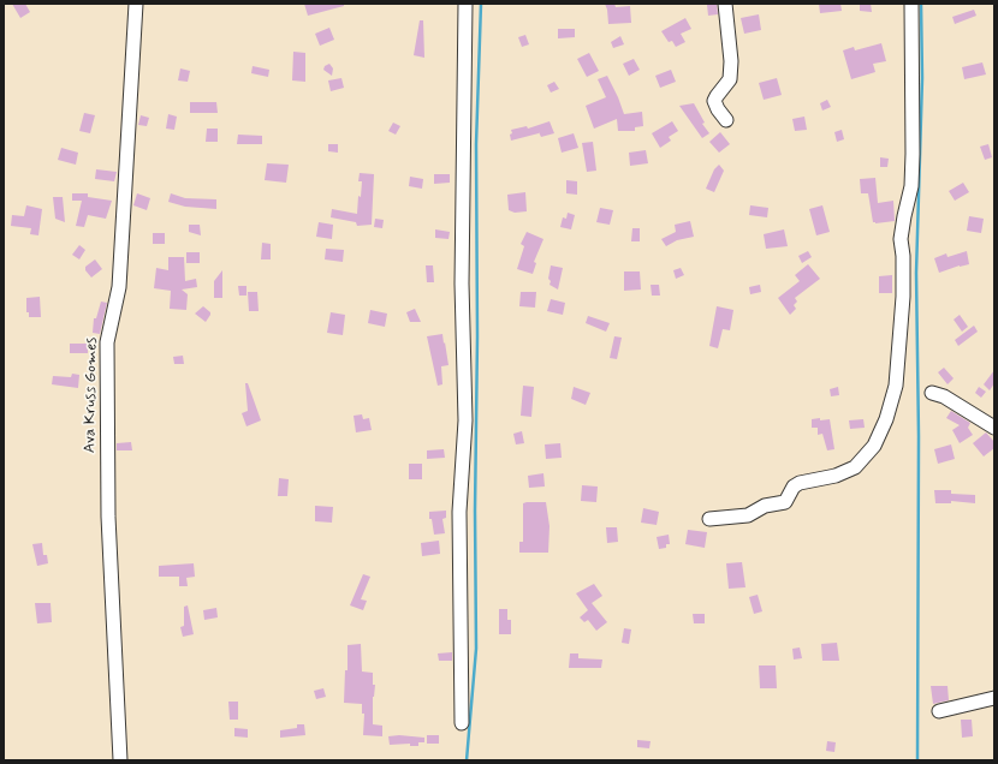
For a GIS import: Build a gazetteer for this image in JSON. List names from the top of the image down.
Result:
{
  "streets": {
    "street": ["Ava Kruss Gomes"]
  }
}
